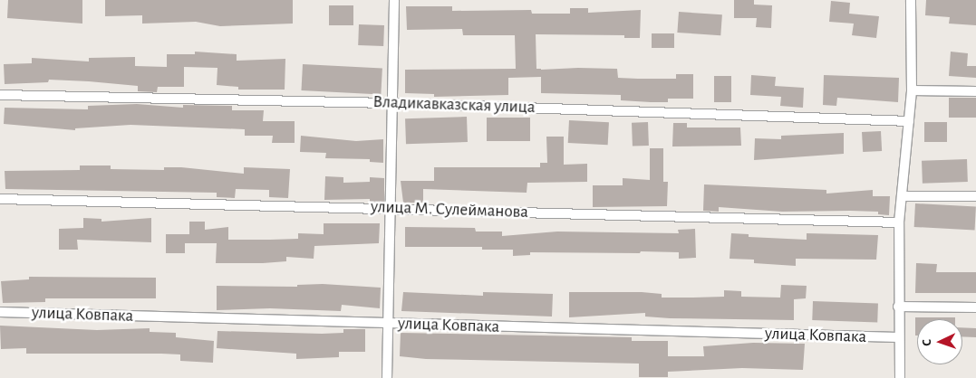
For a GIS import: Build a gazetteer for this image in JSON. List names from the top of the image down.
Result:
{
  "streets": {
    "street": ["Владикавказская улица", "улица М. Сулейманова", "улица Ковпака"]
  },
  "north": "left"
}
